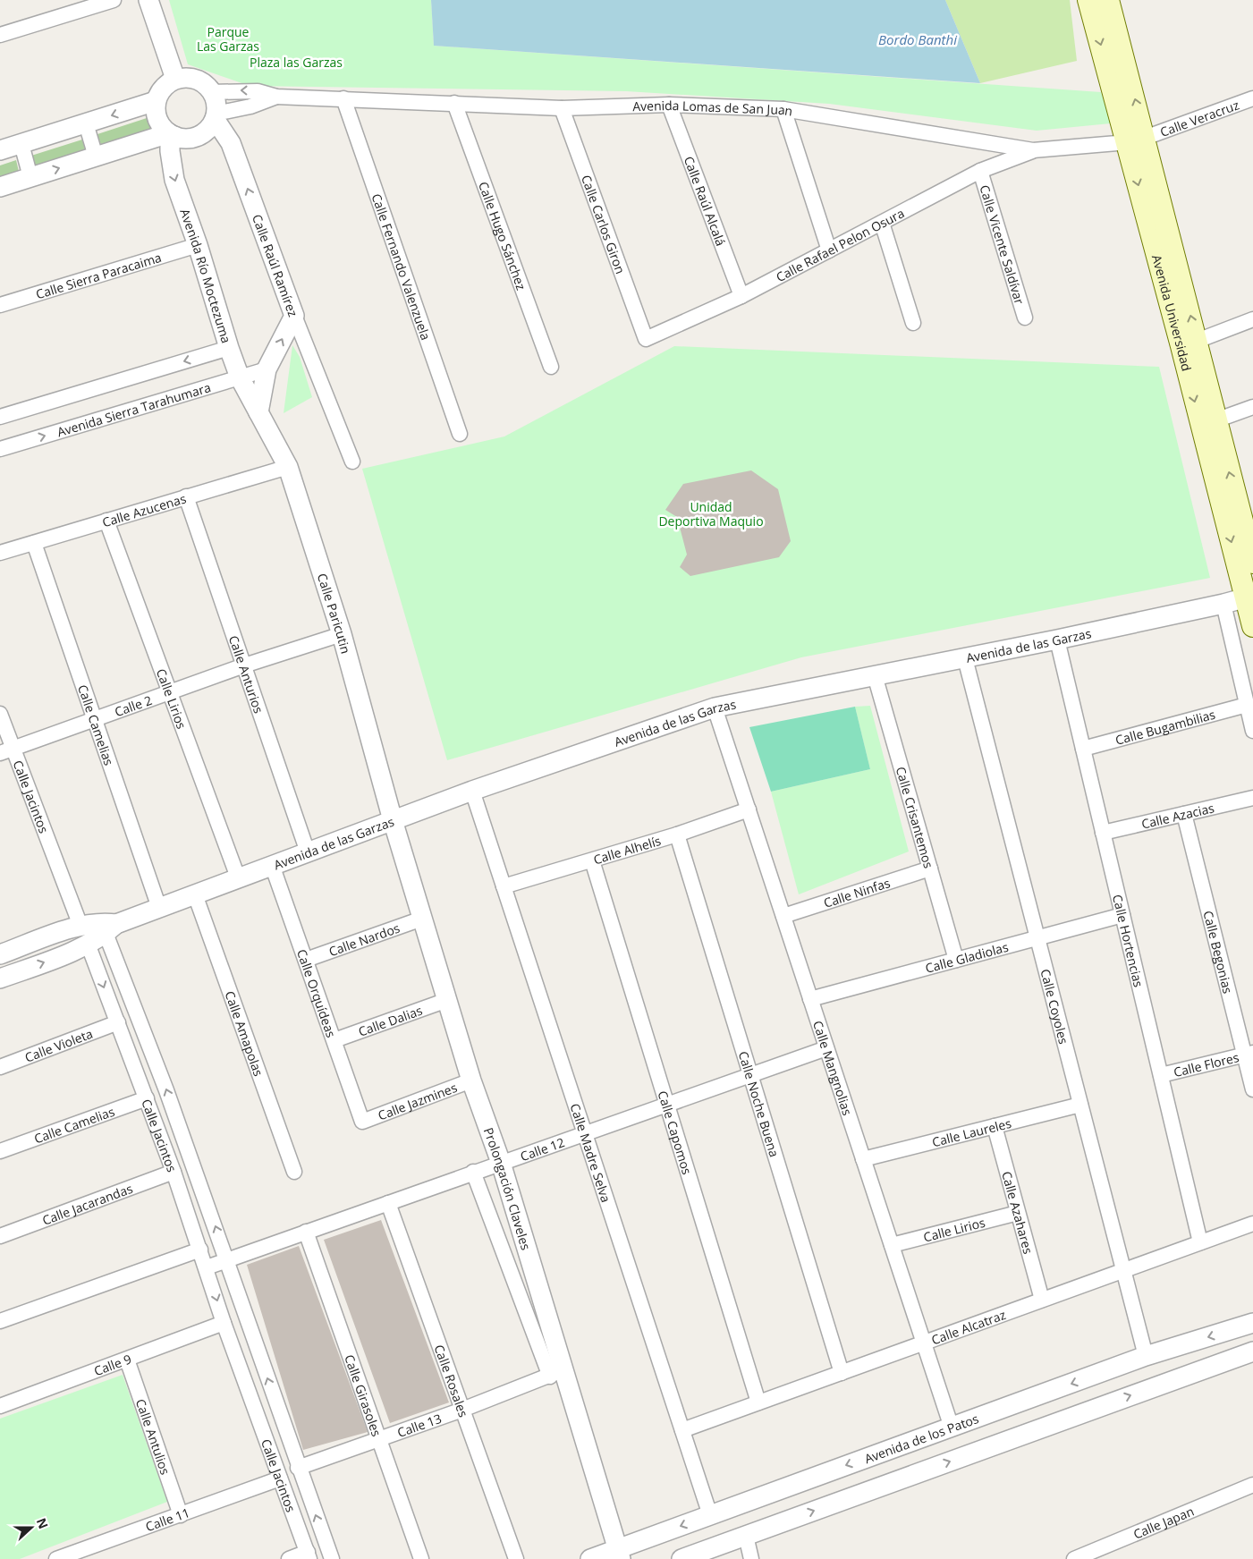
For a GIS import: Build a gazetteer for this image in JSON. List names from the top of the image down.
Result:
{
  "streets": {
    "main road": ["Avenida Universidad"],
    "street": [
      "Avenida Lomas de San Juan",
      "Calle Veracruz",
      "Calle Raúl Alcalá",
      "Calle Carlos Giron",
      "Calle Hugo Sánchez",
      "Calle Rafael Pelon Osura",
      "Calle Vicente Saldívar",
      "Calle Raúl Ramírez",
      "Calle Fernando Valenzuela",
      "Calle Sierra Paracaima",
      "Avenida Río Moctezuma",
      "Avenida Sierra Tarahumara",
      "Calle Azucenas",
      "Calle Paricutin",
      "Avenida de las Garzas",
      "Calle Anturios",
      "Calle Lirios",
      "Calle 2",
      "Calle Camelias",
      "Calle Bugambilias",
      "Calle Jacintos",
      "Calle Azacias",
      "Calle Crisantemos",
      "Calle Alhelís",
      "Calle Ninfas",
      "Calle Nardos",
      "Calle Hortencias",
      "Calle Begonias",
      "Calle Gladiolas",
      "Calle Orquídeas",
      "Calle Coyoles",
      "Calle Dalias",
      "Calle Amapolas",
      "Calle Violeta",
      "Calle Flores",
      "Calle Mangnolias",
      "Calle Jazmines",
      "Calle Noche Buena",
      "Calle Capomos",
      "Calle Laureles",
      "Calle 12",
      "Calle Madre Selva",
      "Prolongación Claveles",
      "Calle Jacarandas",
      "Calle Azahares",
      "Calle Alcatraz",
      "Calle 9",
      "Calle Rosales",
      "Calle Girasoles",
      "Calle 13",
      "Calle Antulios",
      "Avenida de los Patos",
      "Calle 11",
      "Calle Japan"
    ]
  },
  "crossings": [
    ["Avenida Lomas de San Juan", "Calle Veracruz"],
    ["Avenida Lomas de San Juan", "Calle Raúl Alcalá"],
    ["Avenida Lomas de San Juan", "Calle Carlos Giron"],
    ["Avenida Lomas de San Juan", "Calle Hugo Sánchez"],
    ["Avenida Lomas de San Juan", "Calle Rafael Pelon Osura"],
    ["Avenida Lomas de San Juan", "Calle Raúl Ramírez"],
    ["Avenida Lomas de San Juan", "Calle Fernando Valenzuela"],
    ["Avenida Lomas de San Juan", "Avenida Río Moctezuma"],
    ["Avenida Lomas de San Juan", "Avenida Universidad"],
    ["Calle Veracruz", "Avenida Universidad"],
    ["Calle Raúl Alcalá", "Calle Rafael Pelon Osura"],
    ["Calle Carlos Giron", "Calle Rafael Pelon Osura"],
    ["Calle Rafael Pelon Osura", "Calle Vicente Saldívar"],
    ["Calle Raúl Ramírez", "Avenida Río Moctezuma"],
    ["Calle Raúl Ramírez", "Avenida Sierra Tarahumara"],
    ["Calle Raúl Ramírez", "Calle Paricutin"],
    ["Calle Sierra Paracaima", "Avenida Río Moctezuma"],
    ["Avenida Río Moctezuma", "Avenida Sierra Tarahumara"],
    ["Avenida Río Moctezuma", "Calle Paricutin"],
    ["Avenida Universidad", "Avenida de las Garzas"],
    ["Calle Azucenas", "Calle Paricutin"],
    ["Calle Azucenas", "Calle Anturios"],
    ["Calle Azucenas", "Calle Lirios"],
    ["Calle Azucenas", "Calle Camelias"],
    ["Calle Paricutin", "Avenida de las Garzas"],
    ["Calle Paricutin", "Calle 2"],
    ["Calle Paricutin", "Prolongación Claveles"],
    ["Avenida de las Garzas", "Calle Anturios"],
    ["Avenida de las Garzas", "Calle Lirios"],
    ["Avenida de las Garzas", "Calle Camelias"],
    ["Avenida de las Garzas", "Calle Jacintos"],
    ["Avenida de las Garzas", "Calle Crisantemos"],
    ["Avenida de las Garzas", "Calle Hortencias"],
    ["Avenida de las Garzas", "Calle Orquídeas"],
    ["Avenida de las Garzas", "Calle Coyoles"],
    ["Avenida de las Garzas", "Calle Amapolas"],
    ["Avenida de las Garzas", "Calle Mangnolias"],
    ["Avenida de las Garzas", "Calle Madre Selva"],
    ["Avenida de las Garzas", "Prolongación Claveles"],
    ["Calle Anturios", "Calle 2"],
    ["Calle Lirios", "Calle 2"],
    ["Calle Lirios", "Calle Mangnolias"],
    ["Calle Lirios", "Calle Azahares"],
    ["Calle 2", "Calle Camelias"],
    ["Calle 2", "Calle Jacintos"],
    ["Calle Camelias", "Calle Jacintos"],
    ["Calle Bugambilias", "Calle Hortencias"],
    ["Calle Jacintos", "Calle Violeta"],
    ["Calle Jacintos", "Calle 12"],
    ["Calle Jacintos", "Calle Jacarandas"],
    ["Calle Jacintos", "Calle 9"],
    ["Calle Jacintos", "Calle 13"],
    ["Calle Jacintos", "Calle 11"],
    ["Calle Azacias", "Calle Hortencias"],
    ["Calle Azacias", "Calle Begonias"],
    ["Calle Crisantemos", "Calle Ninfas"],
    ["Calle Crisantemos", "Calle Gladiolas"],
    ["Calle Alhelís", "Calle Mangnolias"],
    ["Calle Alhelís", "Calle Noche Buena"],
    ["Calle Alhelís", "Calle Capomos"],
    ["Calle Alhelís", "Calle Madre Selva"],
    ["Calle Ninfas", "Calle Mangnolias"],
    ["Calle Nardos", "Calle Orquídeas"],
    ["Calle Nardos", "Prolongación Claveles"],
    ["Calle Hortencias", "Calle Gladiolas"],
    ["Calle Hortencias", "Calle Flores"],
    ["Calle Hortencias", "Calle Alcatraz"],
    ["Calle Begonias", "Calle Flores"],
    ["Calle Gladiolas", "Calle Coyoles"],
    ["Calle Gladiolas", "Calle Mangnolias"],
    ["Calle Orquídeas", "Calle Dalias"],
    ["Calle Orquídeas", "Calle Jazmines"],
    ["Calle Coyoles", "Calle Laureles"],
    ["Calle Coyoles", "Calle Alcatraz"],
    ["Calle Coyoles", "Avenida de los Patos"],
    ["Calle Dalias", "Prolongación Claveles"],
    ["Calle Mangnolias", "Calle Laureles"],
    ["Calle Mangnolias", "Calle 12"],
    ["Calle Mangnolias", "Calle Alcatraz"],
    ["Calle Mangnolias", "Avenida de los Patos"],
    ["Calle Jazmines", "Prolongación Claveles"],
    ["Calle Noche Buena", "Calle 12"],
    ["Calle Noche Buena", "Calle Alcatraz"],
    ["Calle Capomos", "Calle 12"],
    ["Calle Capomos", "Calle Alcatraz"],
    ["Calle Laureles", "Calle Azahares"],
    ["Calle 12", "Calle Madre Selva"],
    ["Calle 12", "Prolongación Claveles"],
    ["Calle 12", "Calle Rosales"],
    ["Calle 12", "Calle Girasoles"],
    ["Calle Madre Selva", "Calle Alcatraz"],
    ["Calle Madre Selva", "Avenida de los Patos"],
    ["Prolongación Claveles", "Calle 13"],
    ["Prolongación Claveles", "Avenida de los Patos"],
    ["Calle Azahares", "Calle Alcatraz"],
    ["Calle 9", "Calle Antulios"],
    ["Calle Rosales", "Calle 13"],
    ["Calle Girasoles", "Calle 13"],
    ["Calle Antulios", "Calle 11"]
  ],
  "water": ["Bordo Banthi"],
  "parks": ["Parque Las Garzas", "Plaza las Garzas", "Unidad Deportiva Maquio"],
  "north": "right"
}
